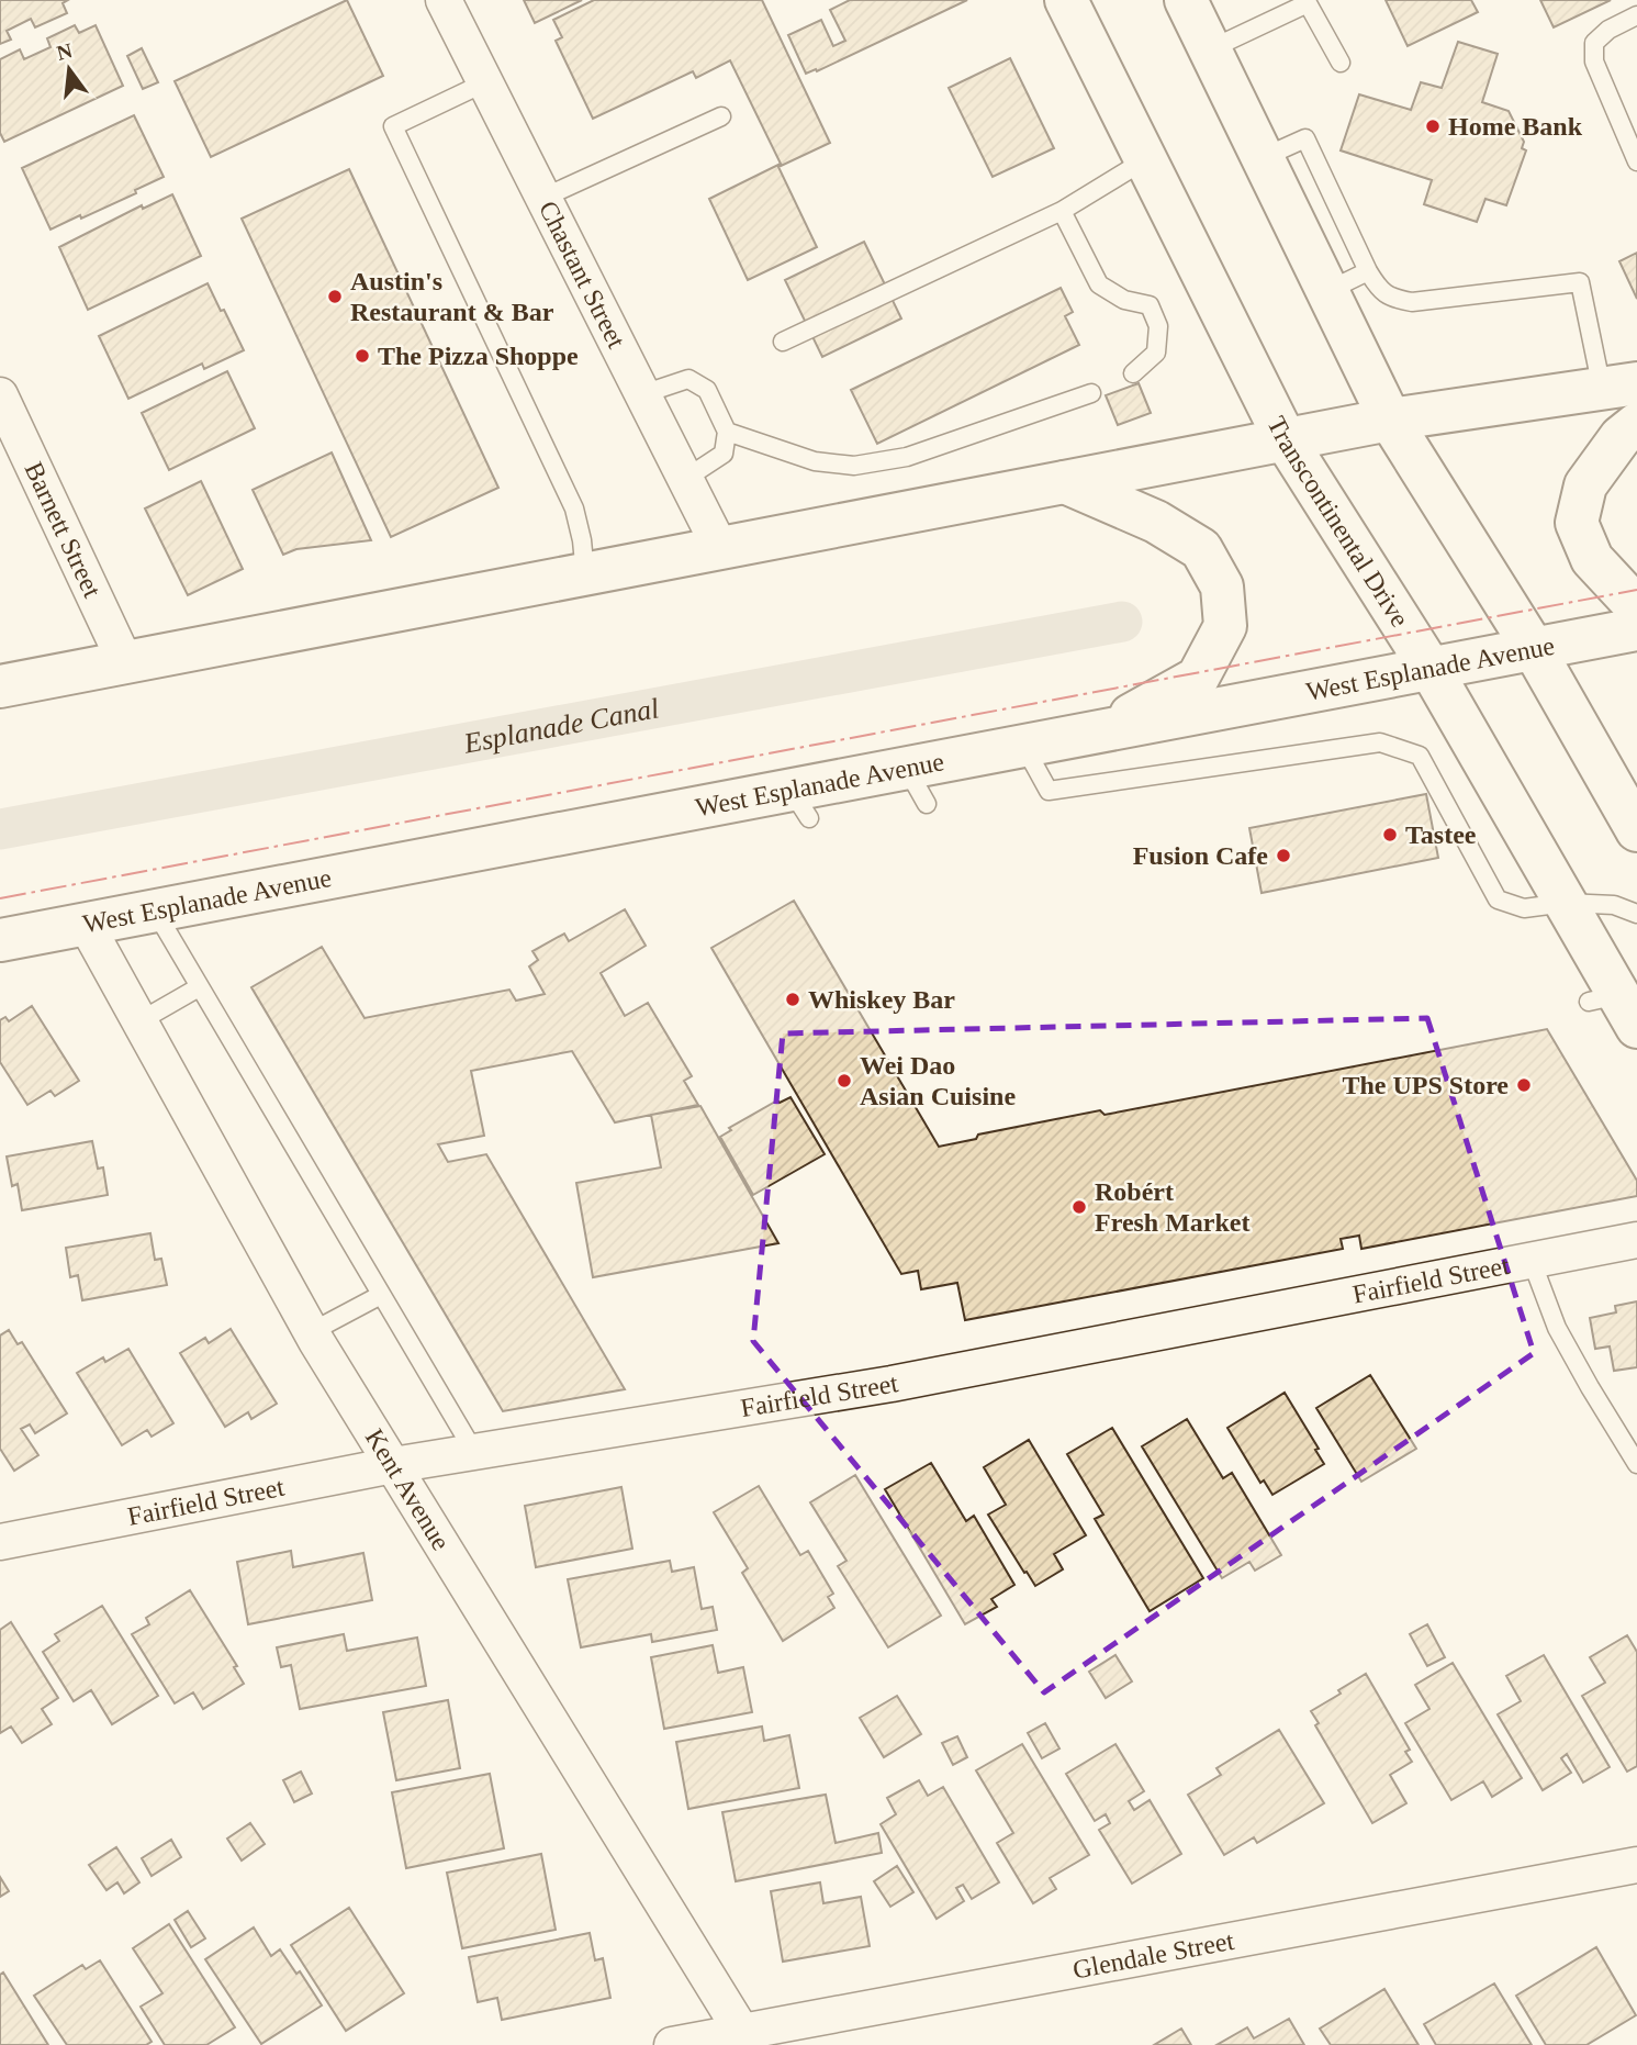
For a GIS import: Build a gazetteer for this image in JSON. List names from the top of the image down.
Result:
{
  "streets": {
    "main road": ["Transcontinental Drive", "West Esplanade Avenue"],
    "street": [
      "Chastant Street",
      "Barnett Street",
      "Fairfield Street",
      "Kent Avenue",
      "Glendale Street"
    ]
  },
  "crossings": [
    ["Transcontinental Drive", "West Esplanade Avenue"],
    ["West Esplanade Avenue", "Kent Avenue"],
    ["Fairfield Street", "Kent Avenue"],
    ["Kent Avenue", "Glendale Street"]
  ],
  "water": ["Esplanade Canal"],
  "places": [
    "Home Bank",
    "Austin's Restaurant & Bar",
    "The Pizza Shoppe",
    "Tastee",
    "Fusion Cafe",
    "Whiskey Bar",
    "Wei Dao Asian Cuisine",
    "The UPS Store",
    "Robért Fresh Market"
  ],
  "north": "top"
}
